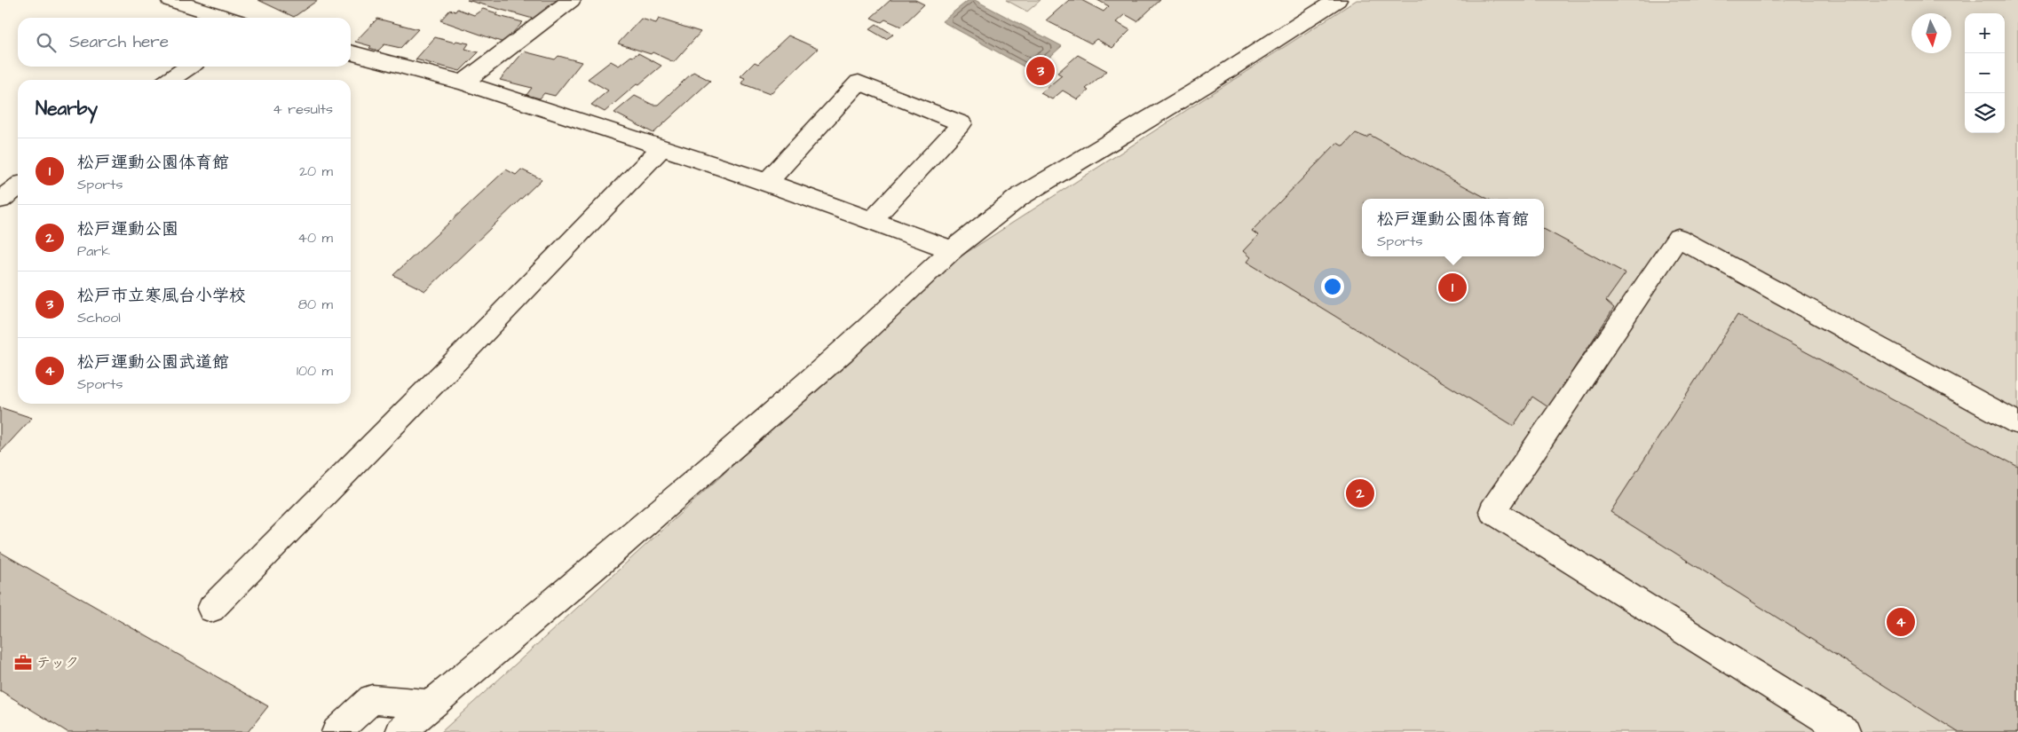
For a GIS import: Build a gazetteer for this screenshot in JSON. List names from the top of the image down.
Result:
{
  "places": {
    "office": ["テック"]
  },
  "north": "bottom",
  "page": {
    "map_buttons": ["+", "−"],
    "search": "Search here",
    "pins": [
      "3",
      "1",
      "2",
      "4"
    ],
    "heading": ["Nearby", "4 results"],
    "list": [
      {
        "mark": "1",
        "name": "松戸運動公園体育館",
        "note": "Sports",
        "value": "20 m"
      },
      {
        "mark": "2",
        "name": "松戸運動公園",
        "note": "Park",
        "value": "40 m"
      },
      {
        "mark": "3",
        "name": "松戸市立寒風台小学校",
        "note": "School",
        "value": "80 m"
      },
      {
        "mark": "4",
        "name": "松戸運動公園武道館",
        "note": "Sports",
        "value": "100 m"
      }
    ],
    "popup": ["松戸運動公園体育館", "Sports"]
  }
}
